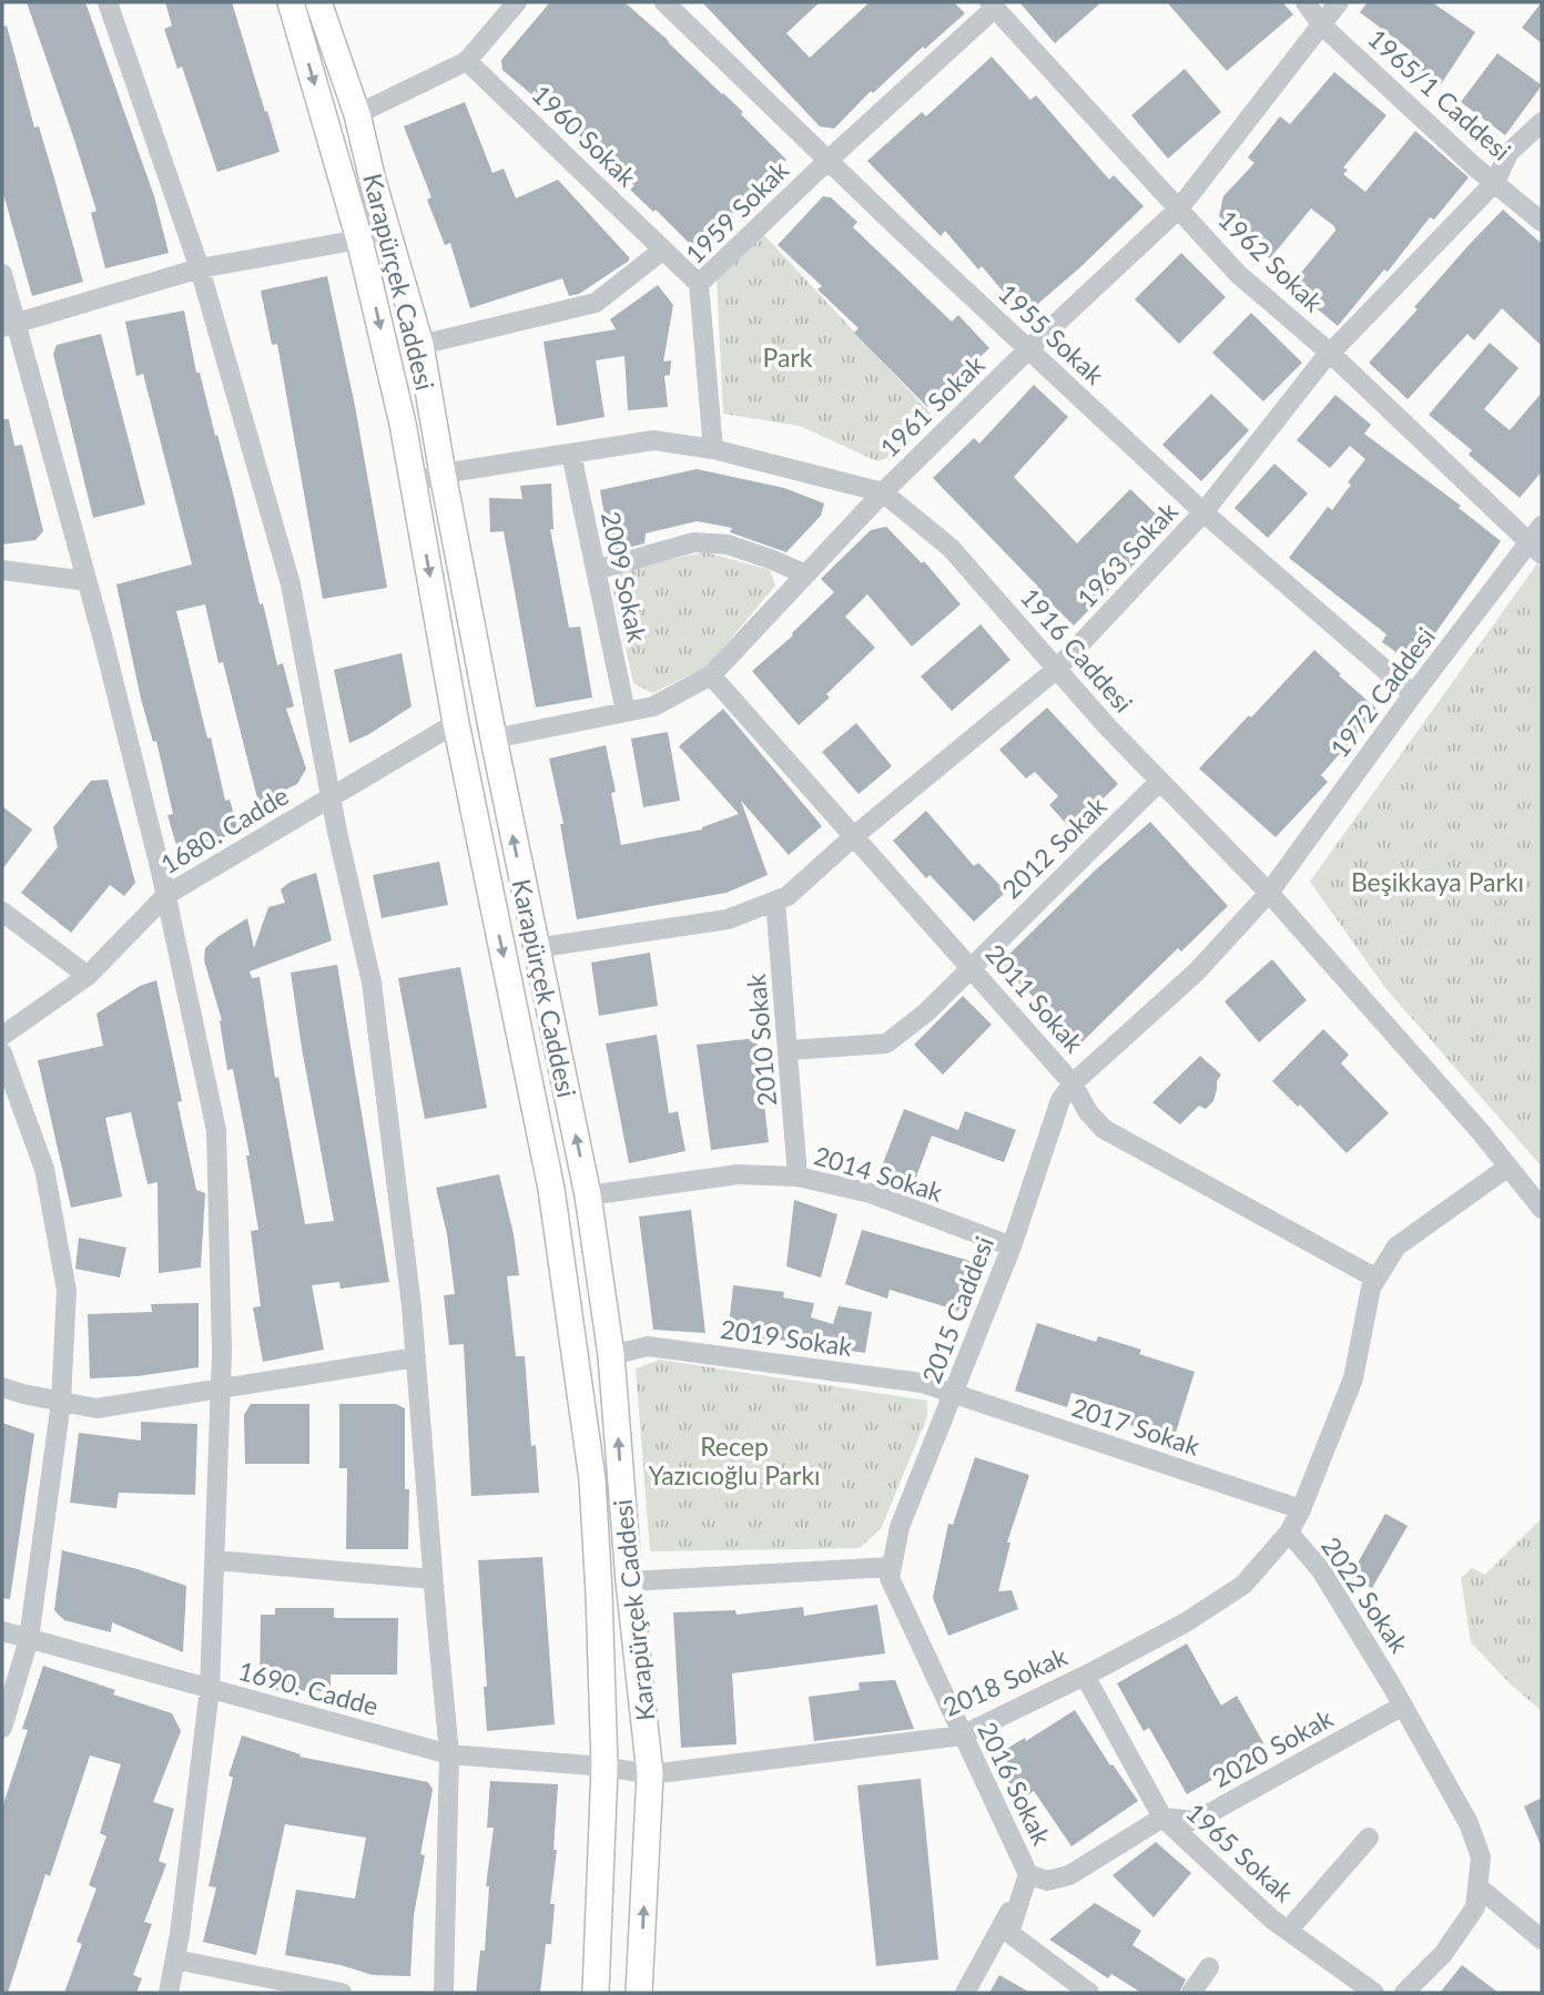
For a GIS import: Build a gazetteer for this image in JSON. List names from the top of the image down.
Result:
{
  "streets": {
    "main road": ["Karapürçek Caddesi"],
    "street": [
      "1965/1 Caddesi",
      "1960 Sokak",
      "1959 Sokak",
      "1962 Sokak",
      "1955 Sokak",
      "1961 Sokak",
      "1963 Sokak",
      "2009 Sokak",
      "1916 Caddesi",
      "1972 Caddesi",
      "1680. Cadde",
      "2012 Sokak",
      "2011 Sokak",
      "2010 Sokak",
      "2014 Sokak",
      "2015 Caddesi",
      "2019 Sokak",
      "2017 Sokak",
      "2022 Sokak",
      "2018 Sokak",
      "1690. Cadde",
      "2020 Sokak",
      "2016 Sokak",
      "1965 Sokak"
    ]
  },
  "crossings": [
    ["1965/1 Caddesi", "1961 Sokak"],
    ["1965/1 Caddesi", "1963 Sokak"],
    ["1960 Sokak", "1959 Sokak"],
    ["1959 Sokak", "1962 Sokak"],
    ["1959 Sokak", "1955 Sokak"],
    ["1959 Sokak", "1916 Caddesi"],
    ["1962 Sokak", "1961 Sokak"],
    ["1962 Sokak", "1963 Sokak"],
    ["1962 Sokak", "1972 Caddesi"],
    ["Karapürçek Caddesi", "1961 Sokak"],
    ["Karapürçek Caddesi", "1963 Sokak"],
    ["Karapürçek Caddesi", "1916 Caddesi"],
    ["Karapürçek Caddesi", "1680. Cadde"],
    ["Karapürçek Caddesi", "2014 Sokak"],
    ["Karapürçek Caddesi", "2019 Sokak"],
    ["Karapürçek Caddesi", "2018 Sokak"],
    ["Karapürçek Caddesi", "1690. Cadde"],
    ["1955 Sokak", "1961 Sokak"],
    ["1955 Sokak", "1963 Sokak"],
    ["1955 Sokak", "1972 Caddesi"],
    ["1961 Sokak", "2009 Sokak"],
    ["1961 Sokak", "1916 Caddesi"],
    ["1961 Sokak", "2011 Sokak"],
    ["1963 Sokak", "1916 Caddesi"],
    ["1963 Sokak", "2011 Sokak"],
    ["1963 Sokak", "2010 Sokak"],
    ["2009 Sokak", "1916 Caddesi"],
    ["1916 Caddesi", "1972 Caddesi"],
    ["1916 Caddesi", "2012 Sokak"],
    ["1916 Caddesi", "2015 Caddesi"],
    ["1916 Caddesi", "2022 Sokak"],
    ["1972 Caddesi", "2015 Caddesi"],
    ["2012 Sokak", "2011 Sokak"],
    ["2012 Sokak", "2010 Sokak"],
    ["2011 Sokak", "2015 Caddesi"],
    ["2011 Sokak", "2022 Sokak"],
    ["2010 Sokak", "2014 Sokak"],
    ["2014 Sokak", "2015 Caddesi"],
    ["2015 Caddesi", "2019 Sokak"],
    ["2015 Caddesi", "2017 Sokak"],
    ["2015 Caddesi", "2016 Sokak"],
    ["2019 Sokak", "2017 Sokak"],
    ["2017 Sokak", "2022 Sokak"],
    ["2022 Sokak", "2018 Sokak"],
    ["2022 Sokak", "2020 Sokak"],
    ["2018 Sokak", "1690. Cadde"],
    ["2018 Sokak", "2016 Sokak"],
    ["2018 Sokak", "1965 Sokak"],
    ["2020 Sokak", "1965 Sokak"]
  ],
  "parks": ["Park", "Beşikkaya Parkı", "Recep Yazıcıoğlu Parkı"]
}
